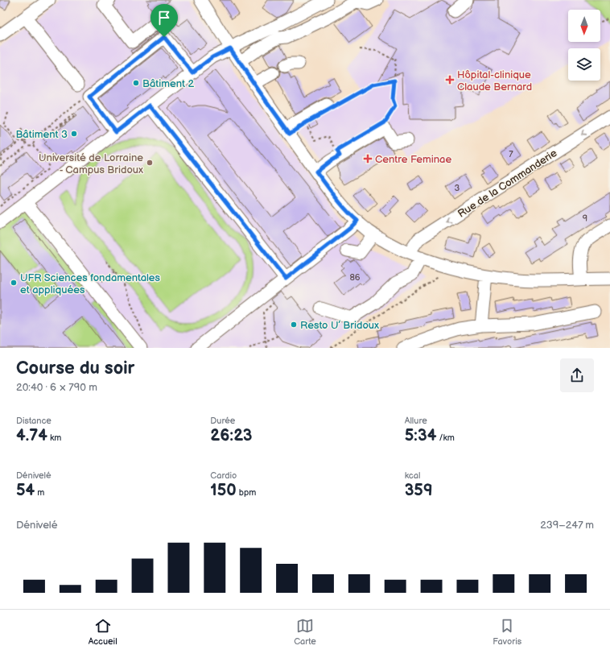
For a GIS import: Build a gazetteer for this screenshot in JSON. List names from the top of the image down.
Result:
{
  "streets": {
    "street": ["Rue de la Commanderie"]
  },
  "one_way": ["Rue de la Commanderie"],
  "places": {
    "health": ["Hôpital-clinique Claude Bernard", "Centre Feminae"],
    "other": [
      "Bâtiment 2",
      "Bâtiment 3",
      "Université de Lorraine - Campus Bridoux",
      "UFR Sciences fondamentales et appliquées",
      "Resto U’ Bridoux"
    ]
  },
  "house_numbers": [
    "7",
    "3",
    "9",
    "86"
  ],
  "north": "bottom",
  "page": {
    "heading": ["Course du soir", "20:40 · 6 × 790 m"],
    "stats": [
      ["Distance", "4.74 km"],
      ["Durée", "26:23"],
      ["Allure", "5:34 /km"],
      ["Dénivelé", "54 m"],
      ["Cardio", "150 bpm"],
      ["kcal", "359"]
    ],
    "chart": ["Dénivelé", "239–247 m"],
    "tabs": ["Accueil", "Carte", "Favoris"]
  }
}
